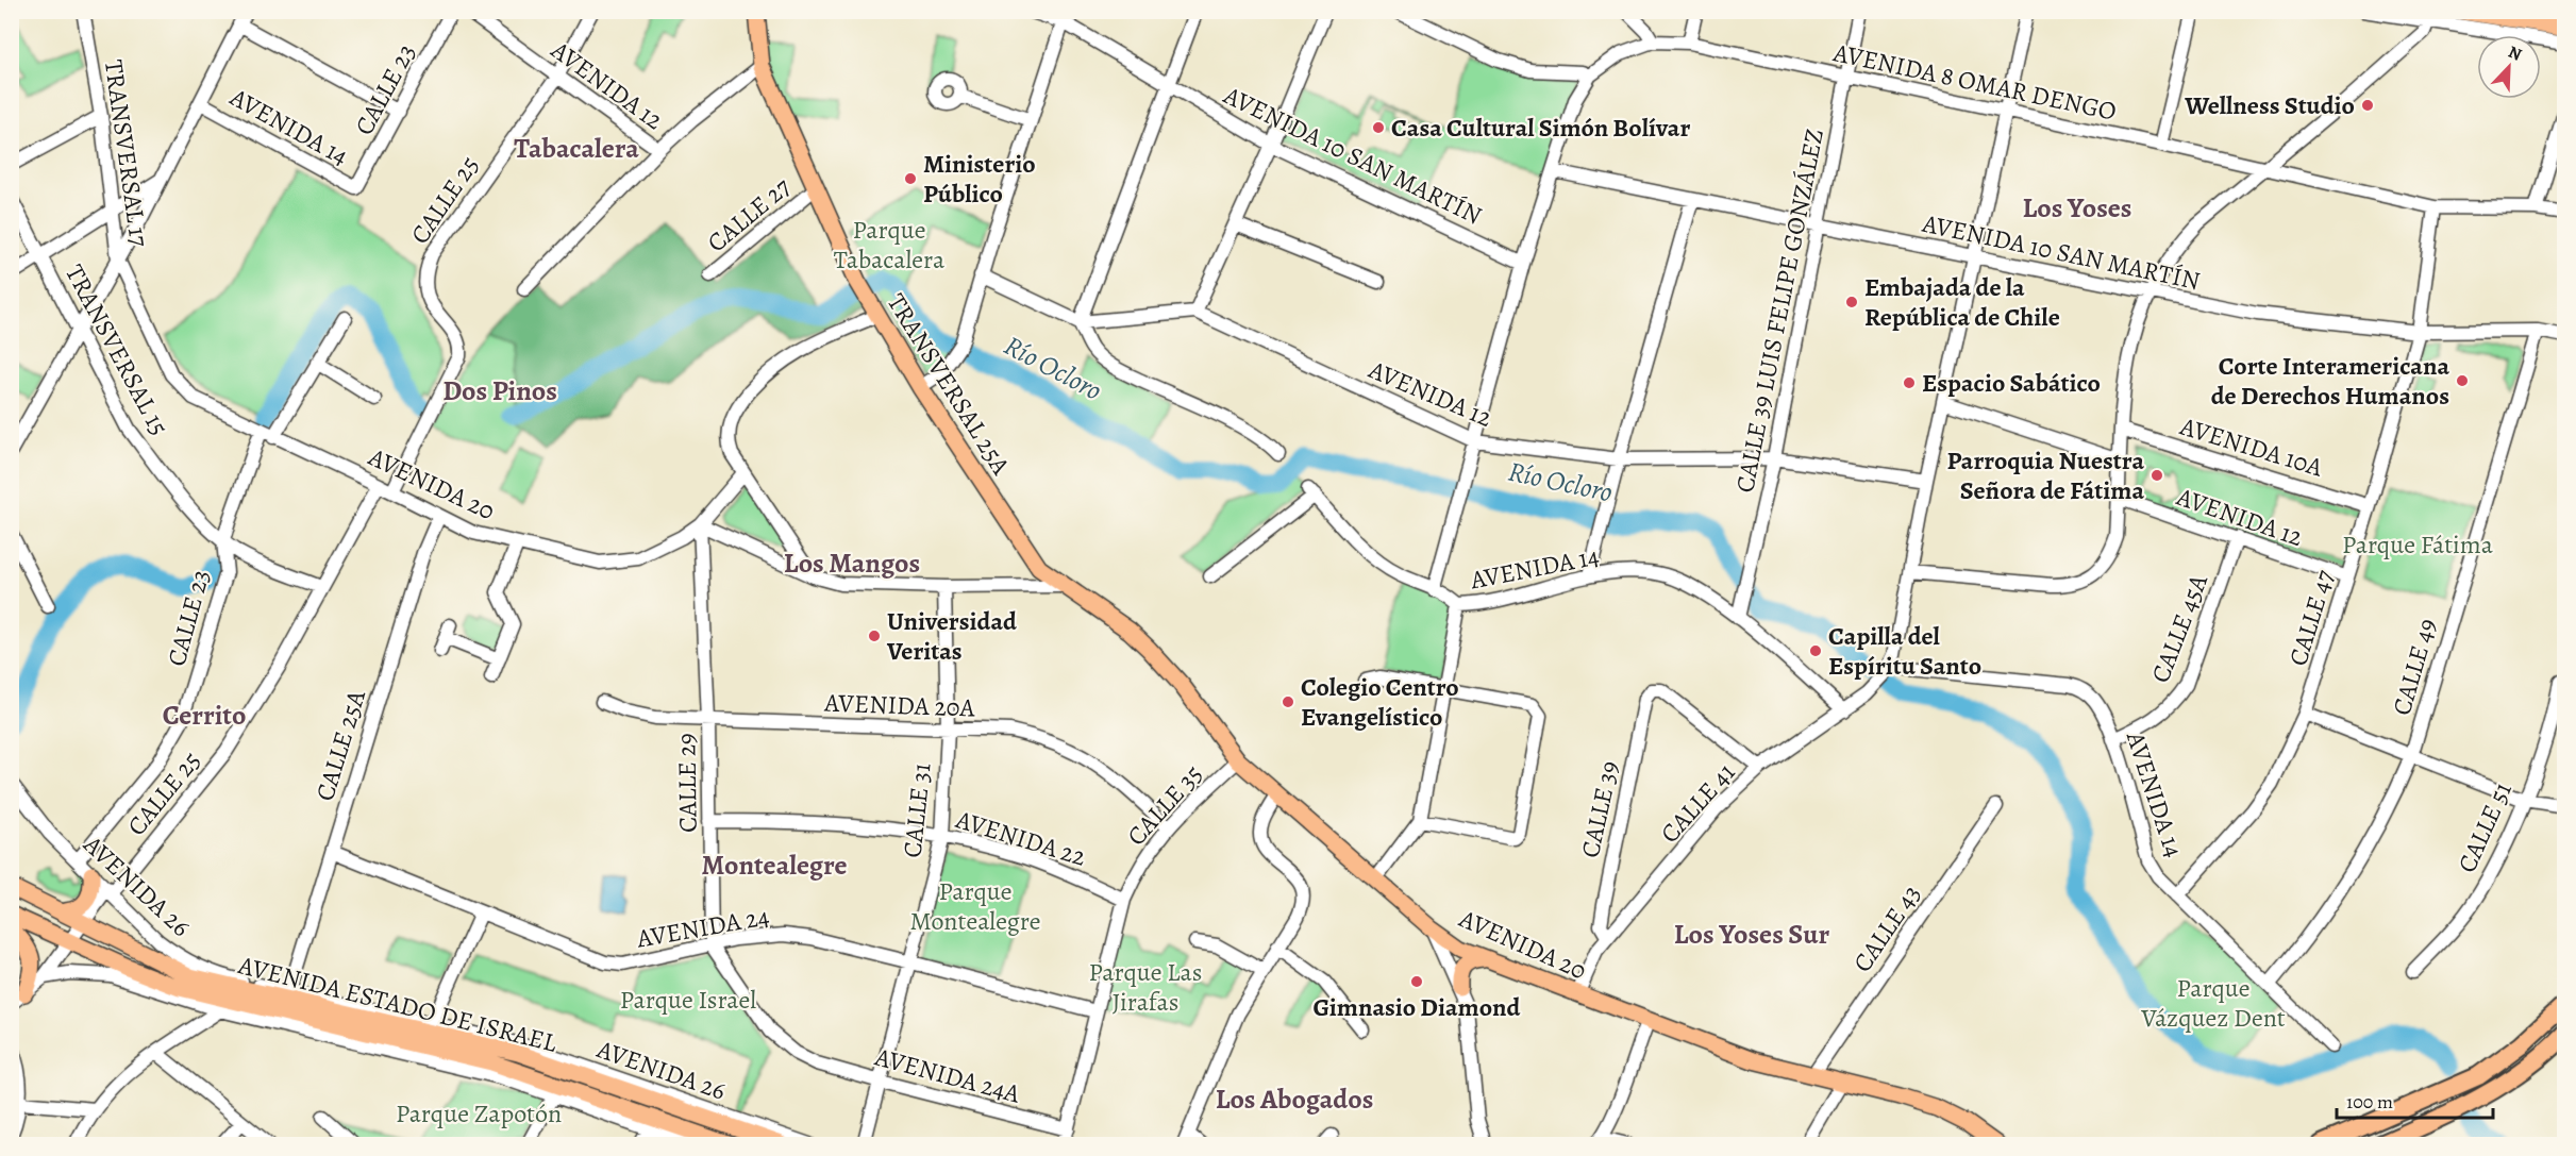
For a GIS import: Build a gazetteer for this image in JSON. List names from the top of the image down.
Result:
{
  "streets": {
    "main road": ["TRANSVERSAL 25A", "AVENIDA 20", "AVENIDA ESTADO DE ISRAEL"],
    "street": [
      "AVENIDA 8 OMAR DENGO",
      "AVENIDA 12",
      "CALLE 23",
      "AVENIDA 14",
      "TRANSVERSAL 17",
      "AVENIDA 10 SAN MARTÍN",
      "CALLE 25",
      "CALLE 27",
      "CALLE 39 LUIS FELIPE GONZÁLEZ",
      "TRANSVERSAL 15",
      "AVENIDA 10A",
      "CALLE 47",
      "CALLE 45A",
      "CALLE 49",
      "AVENIDA 20A",
      "CALLE 25A",
      "CALLE 29",
      "CALLE 41",
      "CALLE 35",
      "CALLE 39",
      "CALLE 31",
      "CALLE 51",
      "AVENIDA 22",
      "AVENIDA 26",
      "AVENIDA 24",
      "CALLE 43",
      "AVENIDA 24A"
    ]
  },
  "crossings": [
    ["AVENIDA 8 OMAR DENGO", "CALLE 39 LUIS FELIPE GONZÁLEZ"],
    ["AVENIDA 8 OMAR DENGO", "CALLE 47"],
    ["AVENIDA 12", "CALLE 25"],
    ["AVENIDA 12", "CALLE 39 LUIS FELIPE GONZÁLEZ"],
    ["AVENIDA 12", "CALLE 47"],
    ["AVENIDA 12", "CALLE 45A"],
    ["CALLE 23", "AVENIDA 14"],
    ["CALLE 23", "TRANSVERSAL 17"],
    ["CALLE 23", "TRANSVERSAL 15"],
    ["CALLE 23", "AVENIDA 20"],
    ["CALLE 23", "AVENIDA 26"],
    ["AVENIDA 14", "CALLE 39 LUIS FELIPE GONZÁLEZ"],
    ["AVENIDA 14", "CALLE 47"],
    ["AVENIDA 14", "CALLE 45A"],
    ["AVENIDA 14", "CALLE 49"],
    ["AVENIDA 14", "CALLE 41"],
    ["TRANSVERSAL 17", "AVENIDA 20"],
    ["AVENIDA 10 SAN MARTÍN", "CALLE 39 LUIS FELIPE GONZÁLEZ"],
    ["AVENIDA 10 SAN MARTÍN", "CALLE 47"],
    ["AVENIDA 10 SAN MARTÍN", "CALLE 49"],
    ["CALLE 25", "AVENIDA 20"],
    ["CALLE 25", "AVENIDA 26"],
    ["CALLE 25", "AVENIDA ESTADO DE ISRAEL"],
    ["CALLE 27", "TRANSVERSAL 25A"],
    ["TRANSVERSAL 25A", "AVENIDA 20"],
    ["AVENIDA 10A", "CALLE 47"],
    ["AVENIDA 20", "CALLE 25A"],
    ["AVENIDA 20", "CALLE 29"],
    ["AVENIDA 20", "CALLE 41"],
    ["AVENIDA 20", "CALLE 35"],
    ["AVENIDA 20", "CALLE 43"],
    ["AVENIDA 20A", "CALLE 29"],
    ["AVENIDA 20A", "CALLE 35"],
    ["AVENIDA 20A", "CALLE 31"],
    ["CALLE 25A", "AVENIDA 26"],
    ["CALLE 25A", "AVENIDA 24"],
    ["CALLE 29", "AVENIDA 22"],
    ["CALLE 29", "AVENIDA 24"],
    ["CALLE 29", "AVENIDA 24A"],
    ["CALLE 41", "CALLE 39"],
    ["CALLE 35", "AVENIDA 22"],
    ["CALLE 35", "AVENIDA 24"],
    ["CALLE 35", "AVENIDA 24A"],
    ["CALLE 31", "AVENIDA 22"],
    ["CALLE 31", "AVENIDA 24"],
    ["CALLE 31", "AVENIDA 24A"],
    ["AVENIDA 24", "AVENIDA 24A"]
  ],
  "districts": [
    "Tabacalera",
    "Los Yoses",
    "Dos Pinos",
    "Los Mangos",
    "Cerrito",
    "Montealegre",
    "Los Yoses Sur",
    "Los Abogados"
  ],
  "water": ["Río Ocloro"],
  "parks": [
    "Parque Tabacalera",
    "Parque Fátima",
    "Parque Montealegre",
    "Parque Las Jirafas",
    "Parque Vázquez Dent",
    "Parque Israel",
    "Parque Zapotón"
  ],
  "places": [
    "Wellness Studio",
    "Casa Cultural Simón Bolívar",
    "Ministerio Público",
    "Embajada de la República de Chile",
    "Corte Interamericana de Derechos Humanos",
    "Espacio Sabático",
    "Parroquia Nuestra Señora de Fátima",
    "Universidad Veritas",
    "Capilla del Espíritu Santo",
    "Colegio Centro Evangelístico",
    "Gimnasio Diamond"
  ],
  "scale_bar": "100 m",
  "north": "top right"
}
